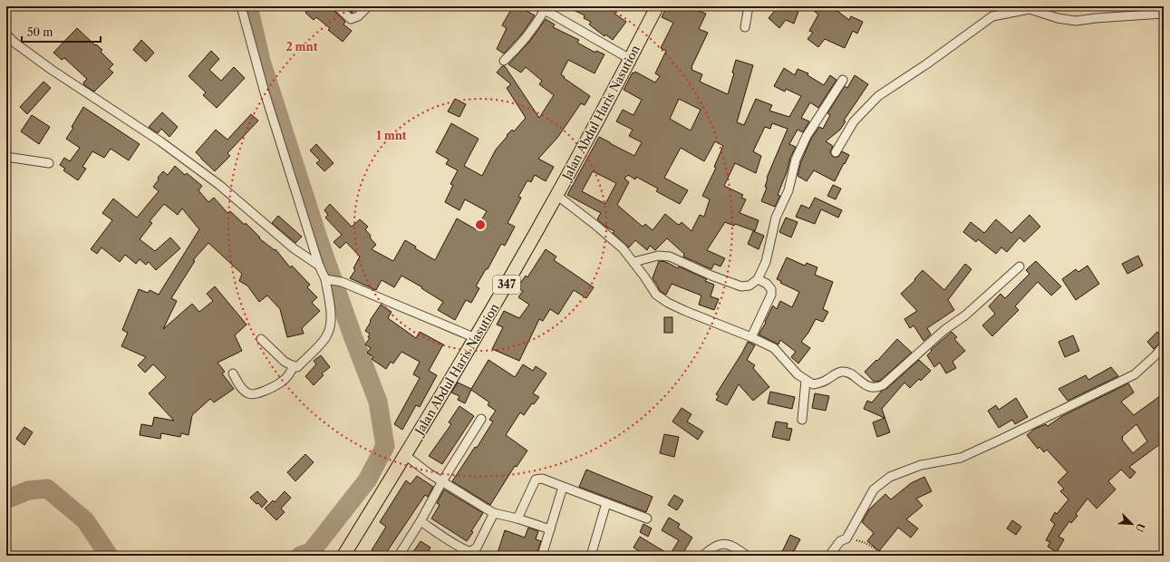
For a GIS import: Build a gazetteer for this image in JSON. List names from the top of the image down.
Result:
{
  "streets": {
    "main road": ["Jalan Abdul Haris Nasution", "347"]
  },
  "scale_bar": "50 m",
  "north": "bottom right",
  "rings": ["2 mnt", "1 mnt"]
}
